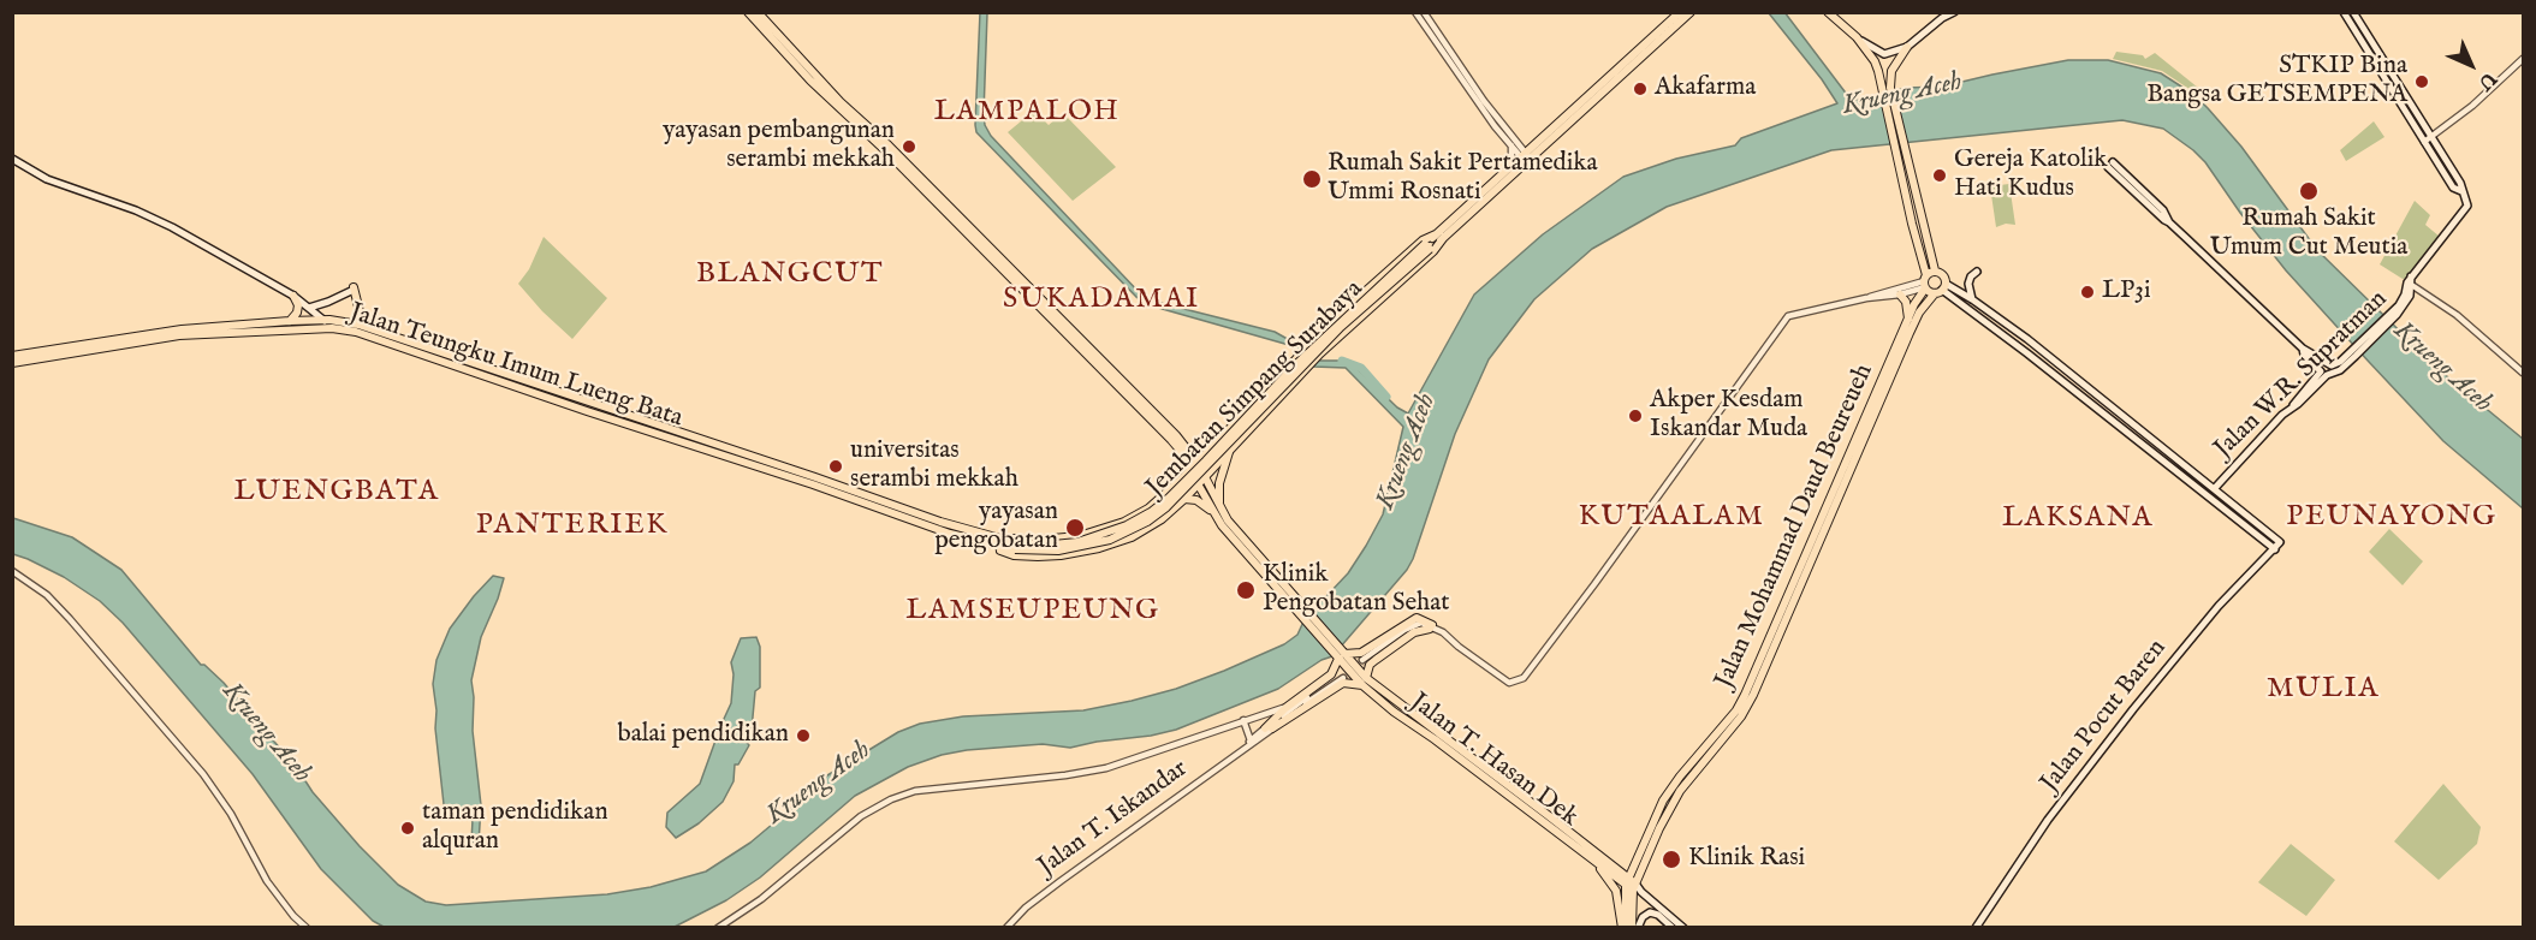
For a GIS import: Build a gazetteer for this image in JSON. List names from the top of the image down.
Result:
{
  "streets": {
    "main road": [
      "Jalan Teungku Imum Lueng Bata",
      "Jalan W.R. Supratman",
      "Jembatan Simpang Surabaya",
      "Jalan Mohammad Daud Beureueh",
      "Jalan Pocut Baren",
      "Jalan T. Hasan Dek"
    ],
    "street": ["Jalan T. Iskandar"]
  },
  "crossings": [
    ["Jalan Teungku Imum Lueng Bata", "Jembatan Simpang Surabaya"],
    ["Jalan W.R. Supratman", "Jalan Pocut Baren"],
    ["Jalan Mohammad Daud Beureueh", "Jalan T. Hasan Dek"]
  ],
  "districts": [
    "LAMPALOH",
    "BLANGCUT",
    "SUKADAMAI",
    "LUENGBATA",
    "KUTAALAM",
    "PEUNAYONG",
    "LAKSANA",
    "PANTERIEK",
    "LAMSEUPEUNG",
    "MULIA"
  ],
  "water": ["Krueng Aceh"],
  "places": [
    "STKIP Bina Bangsa GETSEMPENA",
    "Akafarma",
    "yayasan pembangunan serambi mekkah",
    "Gereja Katolik Hati Kudus",
    "Rumah Sakit Pertamedika Ummi Rosnati",
    "Rumah Sakit Umum Cut Meutia",
    "LP3i",
    "Akper Kesdam Iskandar Muda",
    "universitas serambi mekkah",
    "yayasan pengobatan",
    "Klinik Pengobatan Sehat",
    "balai pendidikan",
    "taman pendidikan alquran",
    "Klinik Rasi"
  ],
  "north": "bottom right"
}
